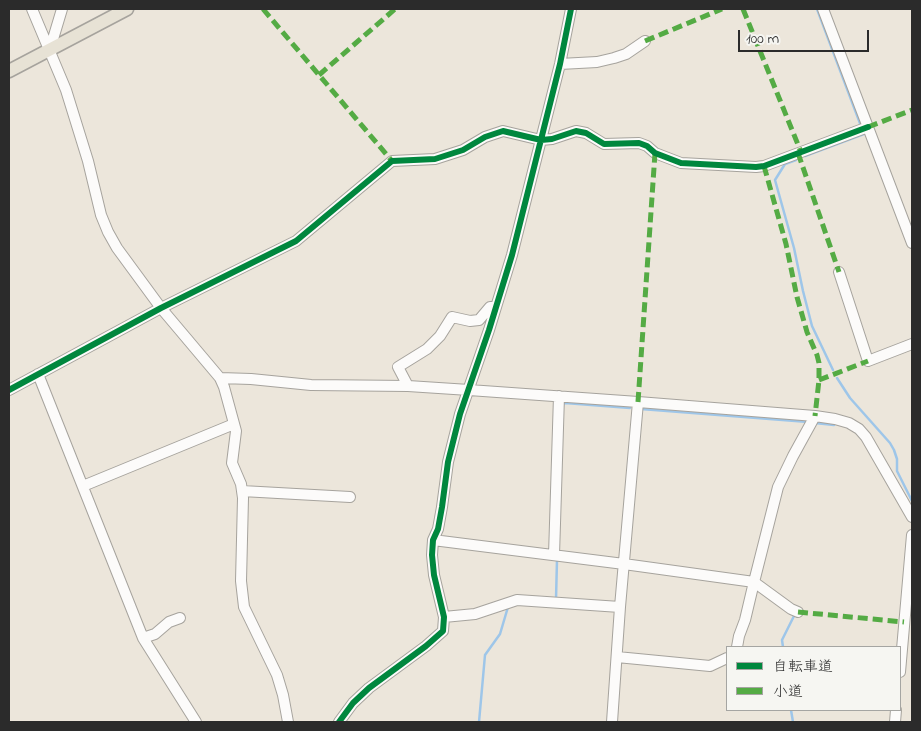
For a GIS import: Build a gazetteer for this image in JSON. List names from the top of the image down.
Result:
{
  "legend": ["自転車道", "小道"],
  "scale_bar": "100 m"
}
